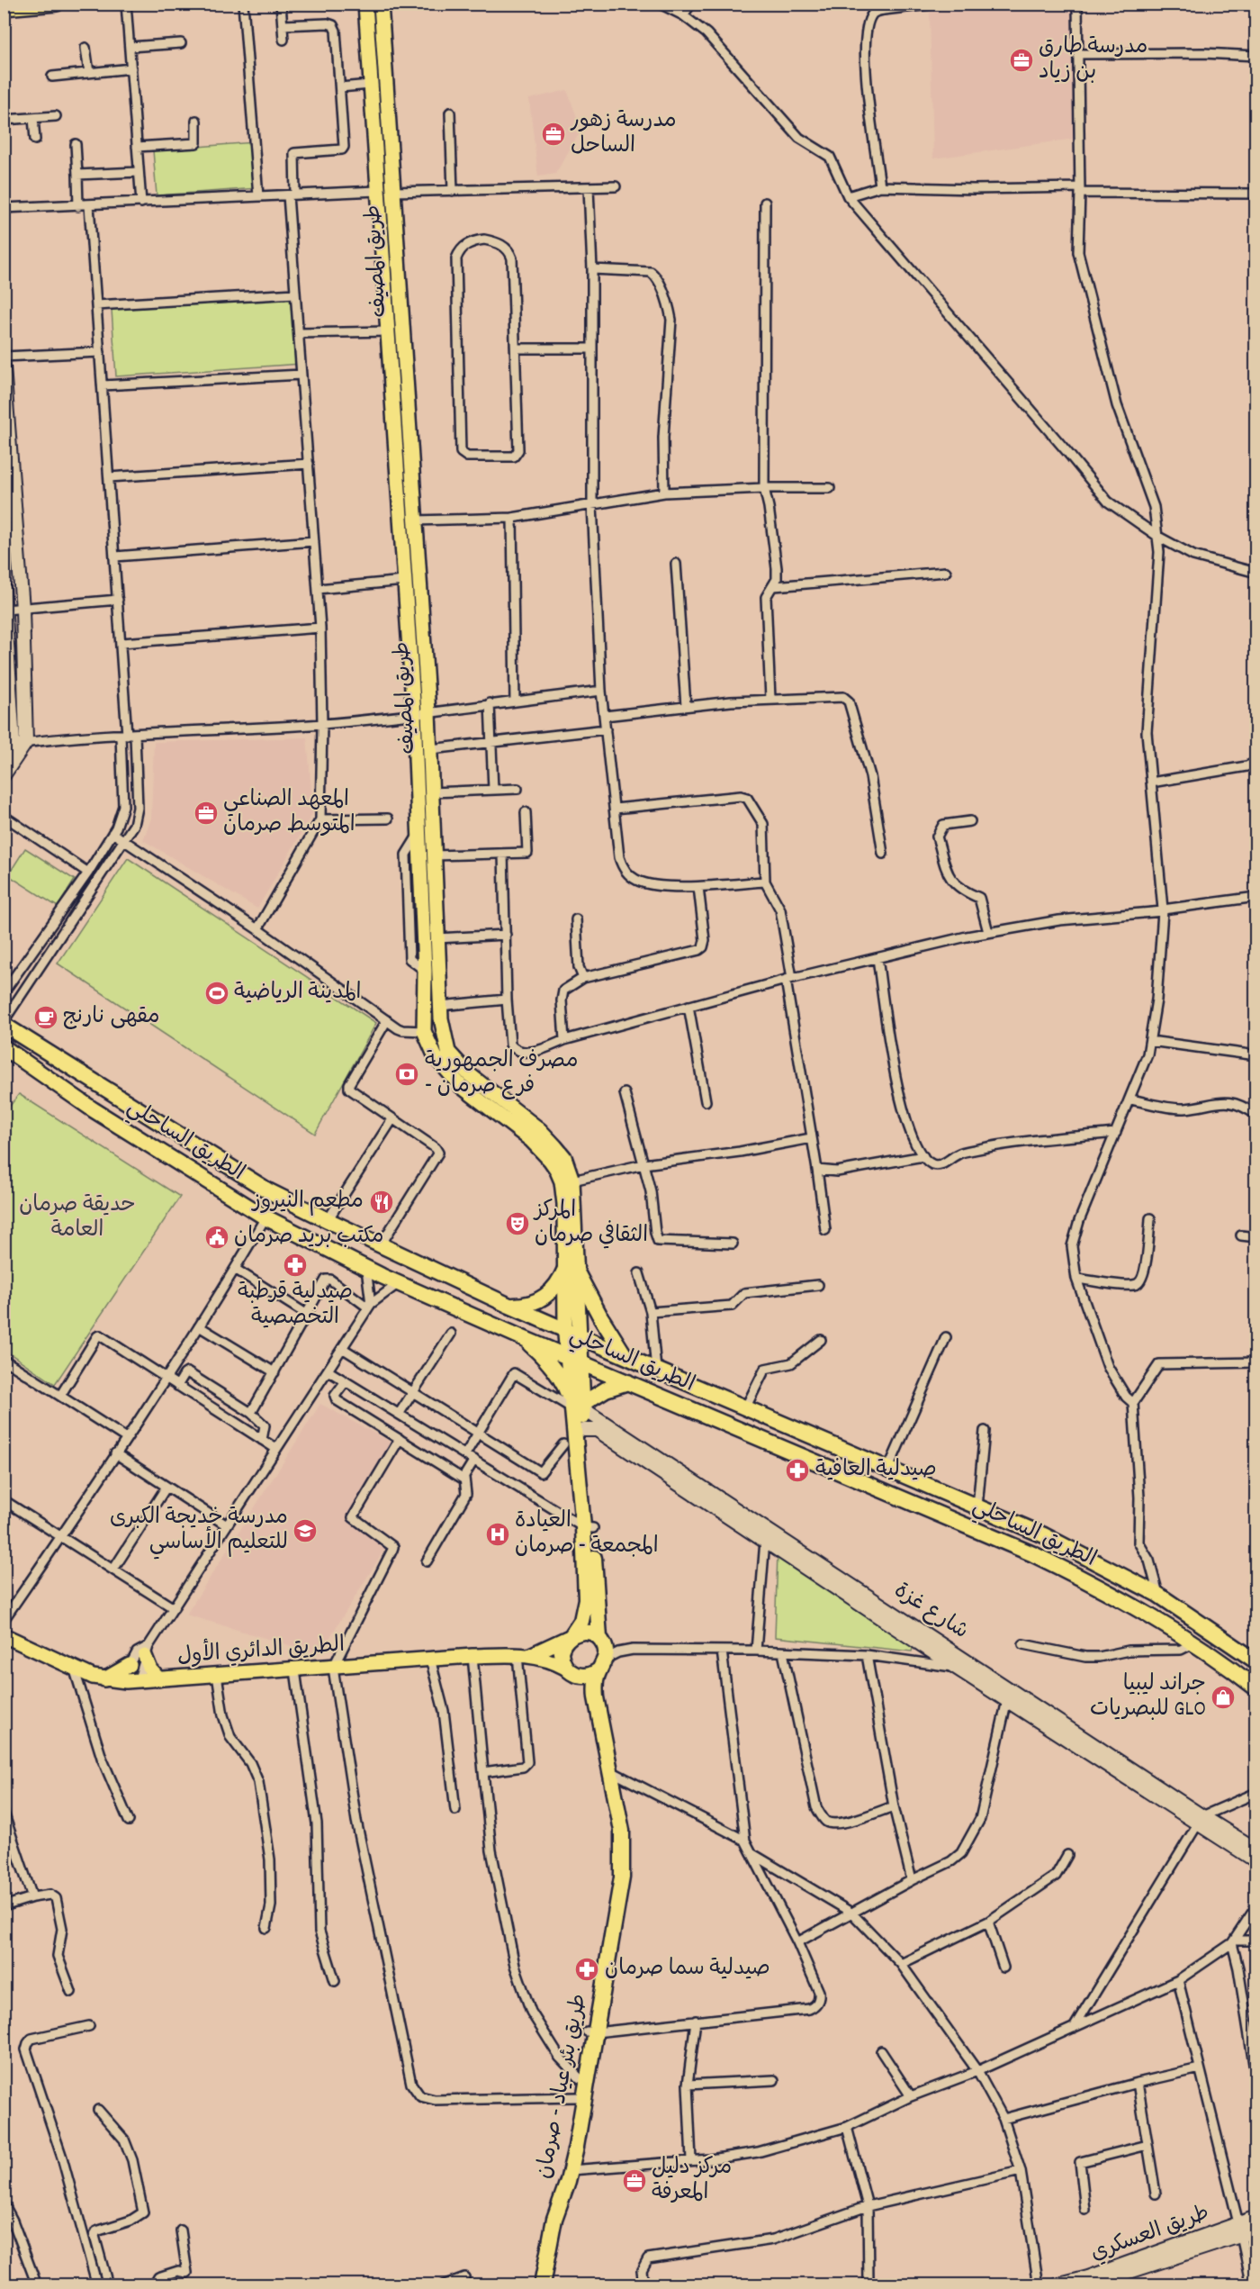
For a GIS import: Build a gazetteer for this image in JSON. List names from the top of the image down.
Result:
{
  "streets": {
    "highway": ["الطريق الساحلي", "طريق بئر عياد - صرمان"],
    "main road": ["طريق المصيف", "الطريق الدائري الأول"],
    "street": ["شارع غزة", "طريق العسكري"]
  },
  "crossings": [
    ["طريق المصيف", "الطريق الساحلي"]
  ],
  "parks": ["حديقة صرمان العامة"],
  "places": {
    "office": [
      "مدرسة طارق بن زياد",
      "مدرسة زهور الساحل",
      "المعهد الصناعي المتوسط صرمان",
      "مركز دليل المعرفة"
    ],
    "sports": ["المدينة الرياضية"],
    "cafe": ["مقهى نارنج"],
    "bank": ["مصرف الجمهورية - فرع صرمان"],
    "restaurant": ["مطعم النيروز"],
    "theatre": ["المركز الثقافي صرمان"],
    "public building": ["مكتب بريد صرمان"],
    "pharmacy": ["صيدلية قرطبة التخصصية", "صيدلية العافية", "صيدلية سما صرمان"],
    "school or university": ["مدرسة خديجة الكبرى للتعليم الأساسي"],
    "hospital": ["العيادة المجمعة - صرمان"],
    "shop": ["جراند ليبيا للبصريات GLO"]
  }
}
